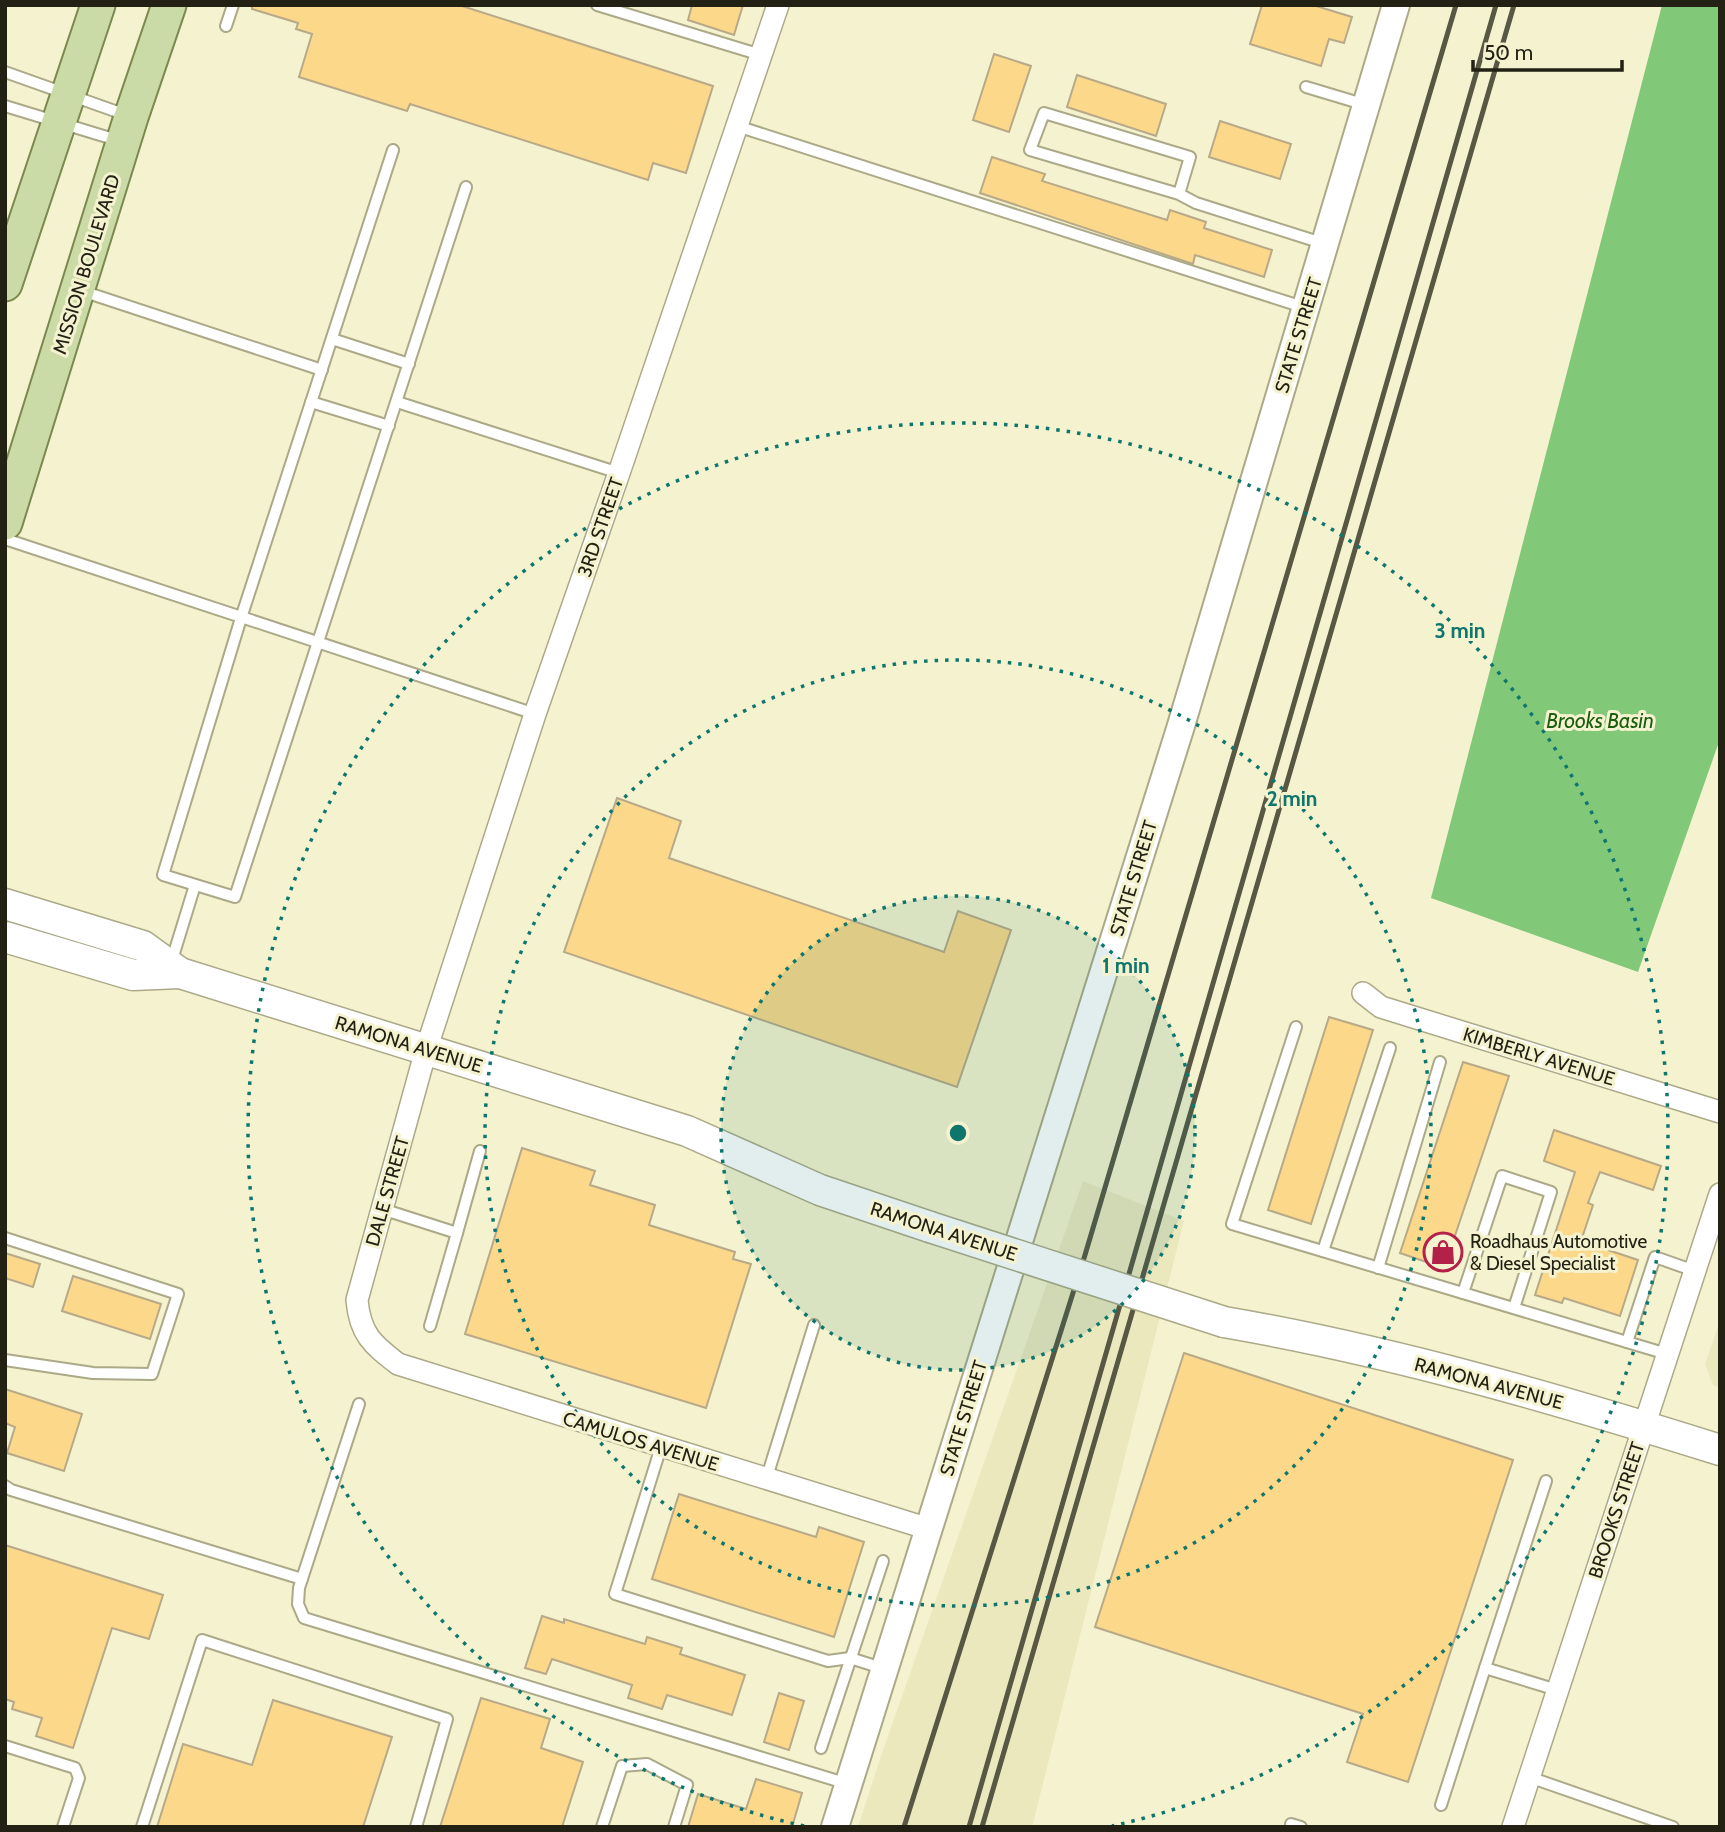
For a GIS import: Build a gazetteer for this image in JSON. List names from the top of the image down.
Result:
{
  "streets": {
    "main road": ["MISSION BOULEVARD", "RAMONA AVENUE"],
    "street": [
      "STATE STREET",
      "3RD STREET",
      "KIMBERLY AVENUE",
      "DALE STREET",
      "CAMULOS AVENUE",
      "BROOKS STREET"
    ]
  },
  "crossings": [
    ["STATE STREET", "CAMULOS AVENUE"],
    ["3RD STREET", "RAMONA AVENUE"],
    ["3RD STREET", "DALE STREET"],
    ["RAMONA AVENUE", "DALE STREET"],
    ["RAMONA AVENUE", "BROOKS STREET"],
    ["DALE STREET", "CAMULOS AVENUE"]
  ],
  "water": ["Brooks Basin"],
  "places": {
    "shop": ["Roadhaus Automotive & Diesel Specialist"]
  },
  "scale_bar": "50 m",
  "rings": ["3 min", "2 min", "1 min"]
}
